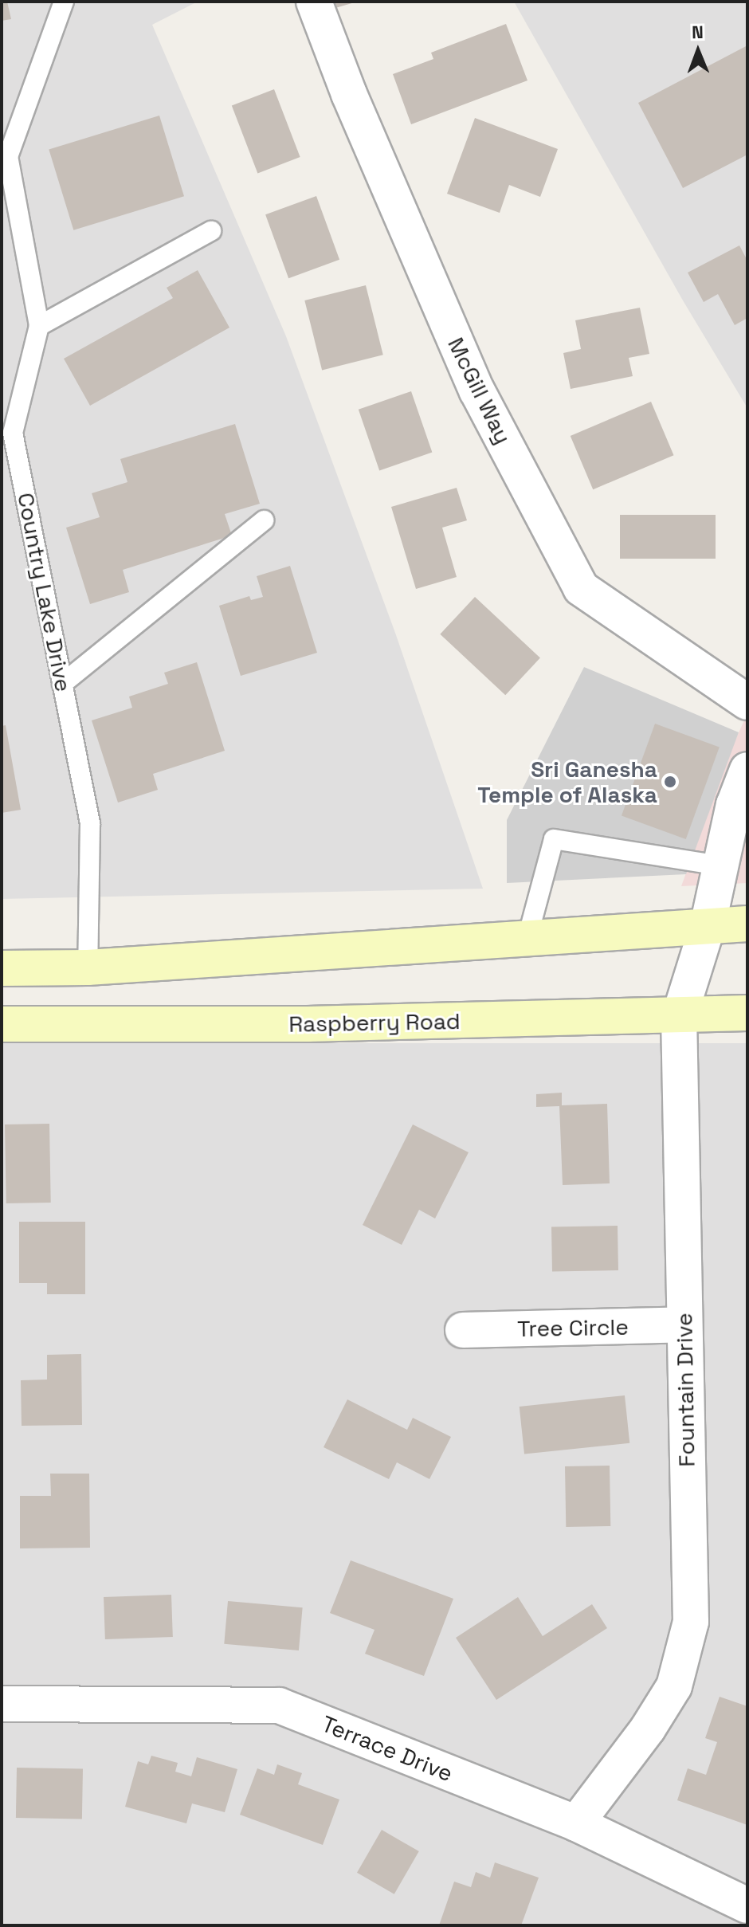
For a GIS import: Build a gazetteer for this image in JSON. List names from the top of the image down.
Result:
{
  "streets": {
    "main road": ["Raspberry Road"],
    "street": [
      "McGill Way",
      "Tree Circle",
      "Fountain Drive",
      "Terrace Drive"
    ],
    "lane": ["Country Lake Drive"]
  },
  "crossings": [
    ["Raspberry Road", "Fountain Drive"],
    ["Tree Circle", "Fountain Drive"],
    ["Fountain Drive", "Terrace Drive"]
  ],
  "places": ["Sri Ganesha Temple of Alaska"],
  "north": "top"
}
